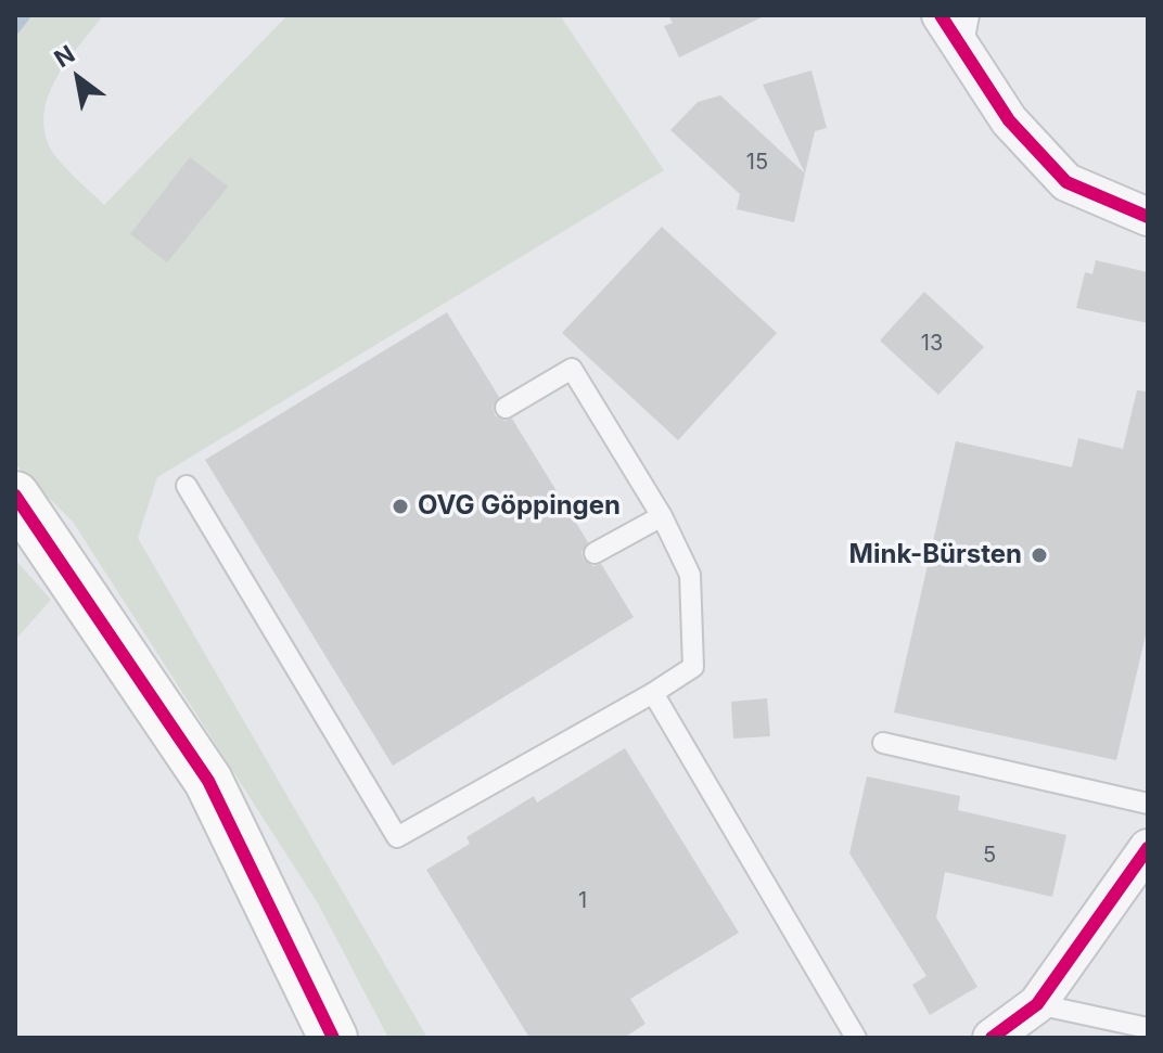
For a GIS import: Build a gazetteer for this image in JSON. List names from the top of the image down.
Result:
{
  "places": ["OVG Göppingen", "Mink-Bürsten"],
  "house_numbers": [
    "15",
    "13",
    "5",
    "1"
  ],
  "north": "top left"
}
